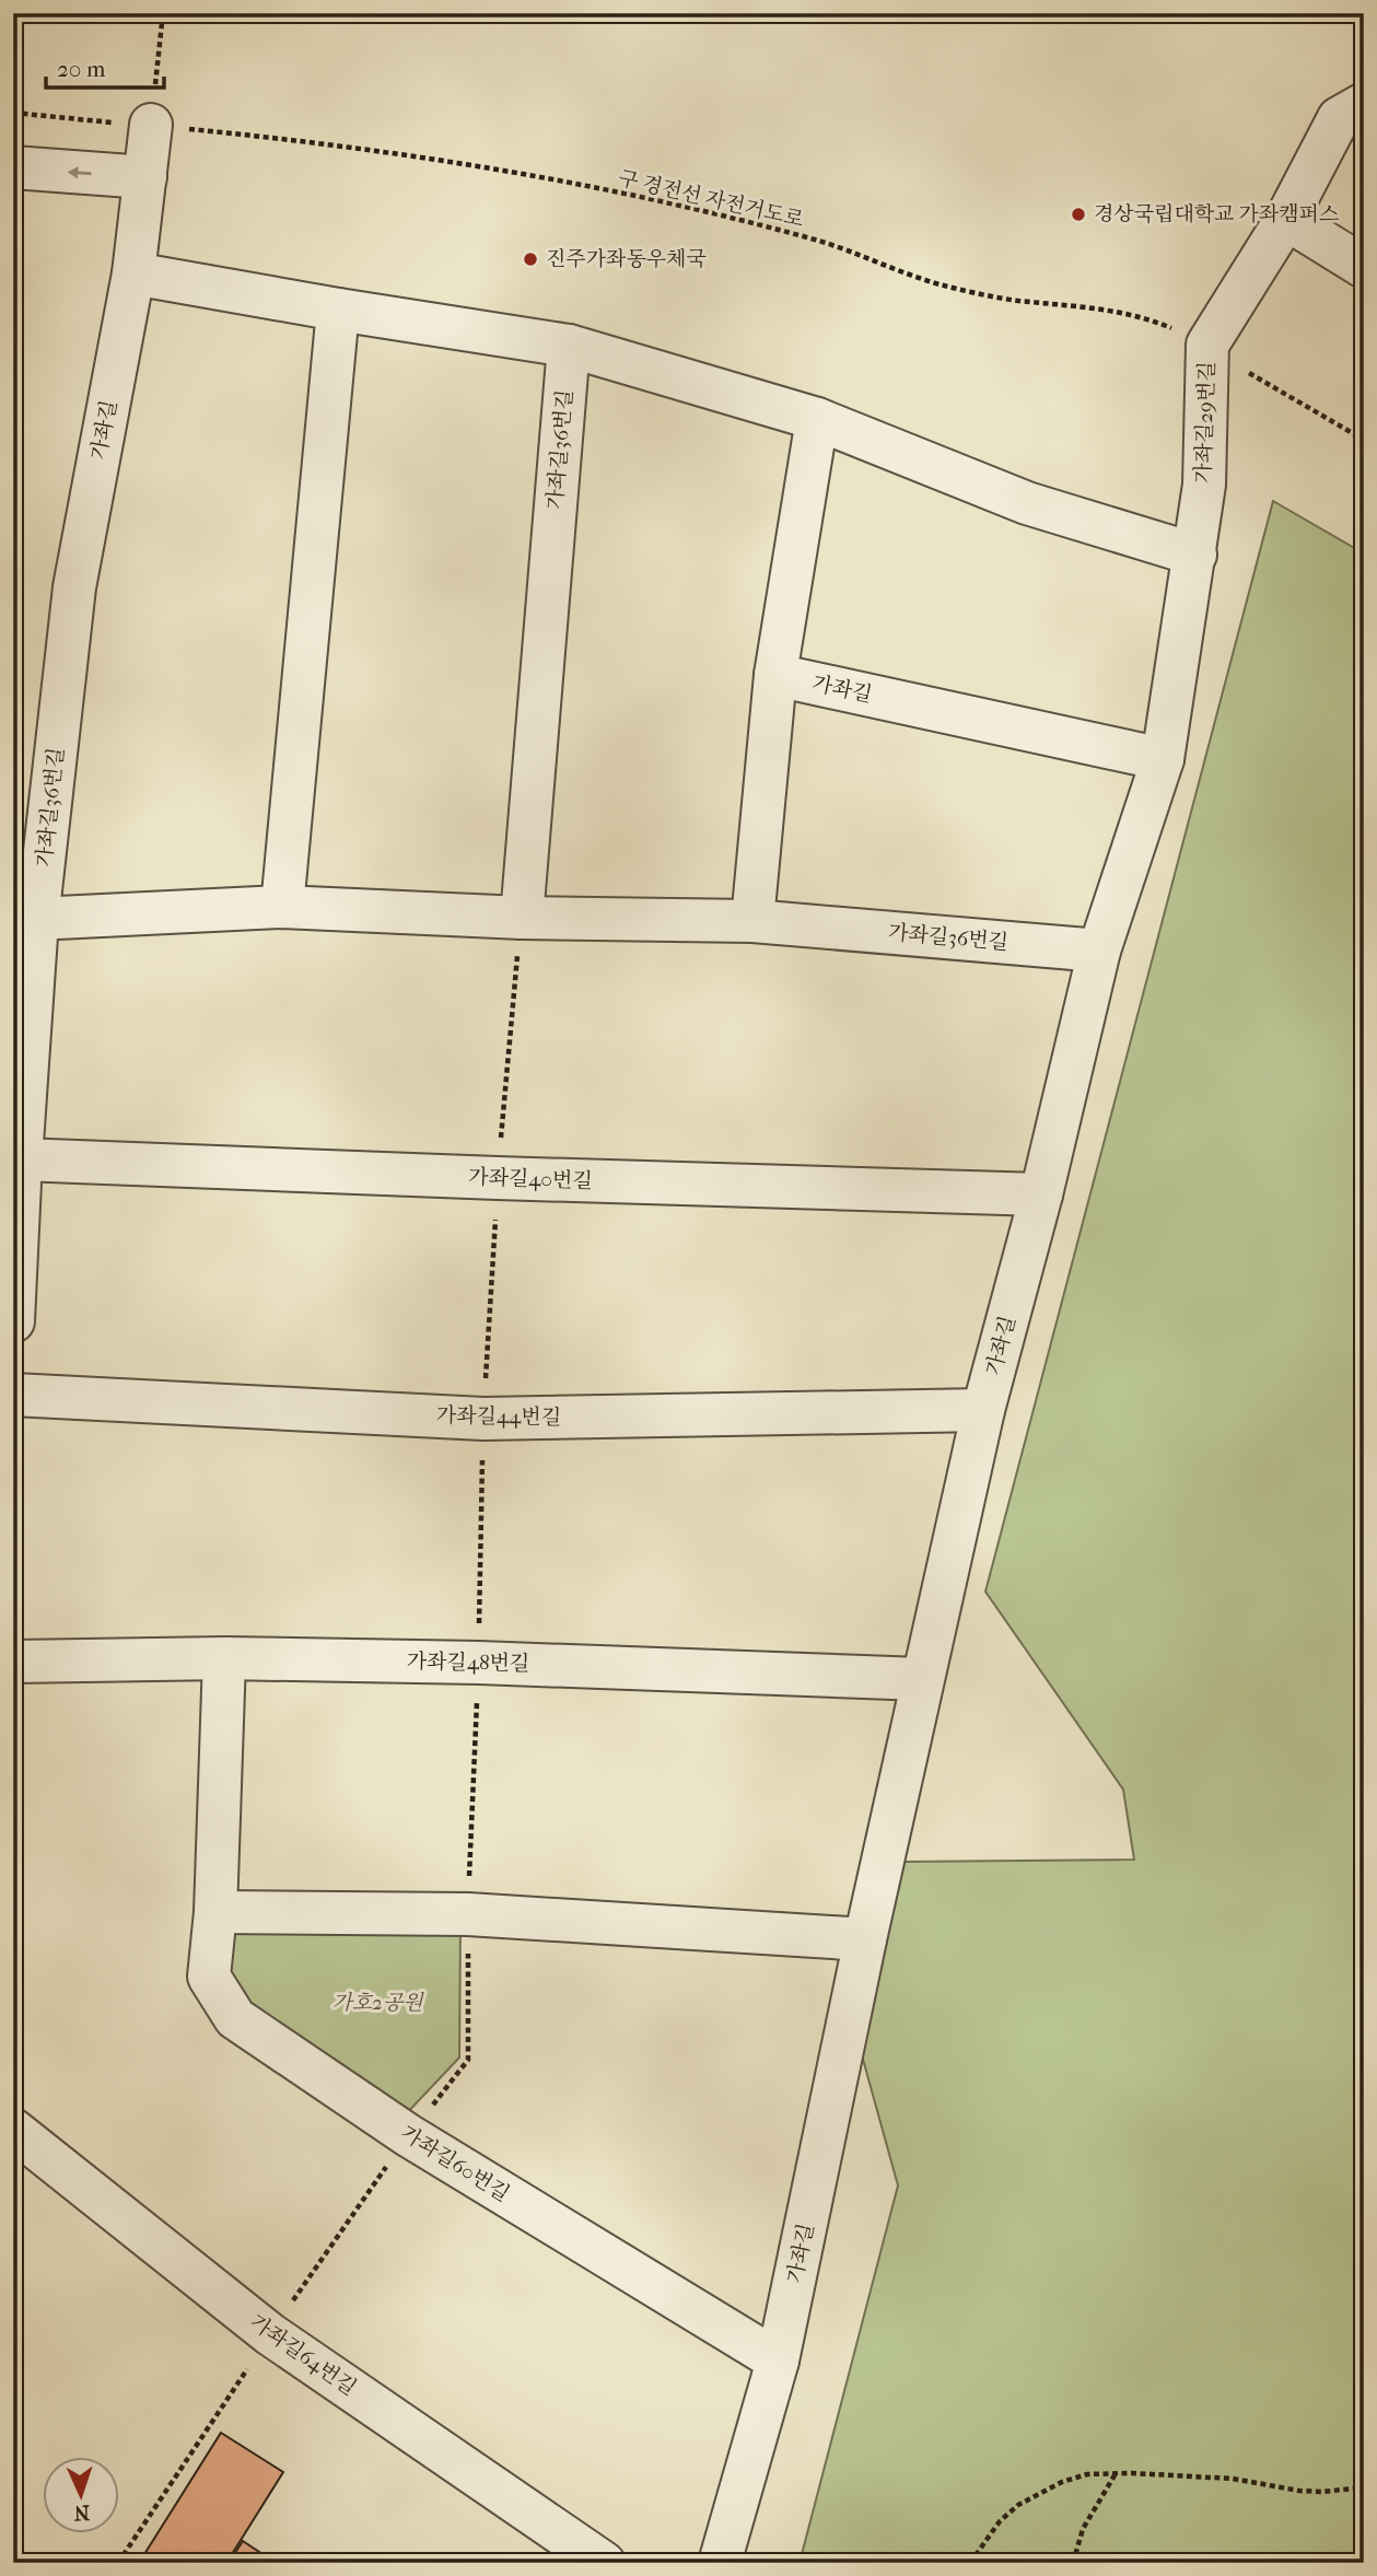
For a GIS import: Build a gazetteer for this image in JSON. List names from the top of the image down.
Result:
{
  "streets": {
    "street": [
      "가좌길29번길",
      "가좌길",
      "가좌길36번길",
      "가좌길40번길",
      "가좌길44번길",
      "가좌길48번길",
      "가좌길60번길",
      "가좌길64번길"
    ],
    "path": ["구 경전선 자전거도로"]
  },
  "crossings": [
    ["구 경전선 자전거도로", "가좌길29번길"],
    ["구 경전선 자전거도로", "가좌길"],
    ["가좌길29번길", "가좌길"],
    ["가좌길", "가좌길36번길"],
    ["가좌길", "가좌길40번길"],
    ["가좌길", "가좌길44번길"],
    ["가좌길", "가좌길48번길"],
    ["가좌길", "가좌길60번길"],
    ["가좌길48번길", "가좌길60번길"]
  ],
  "parks": ["가호2공원"],
  "places": ["경상국립대학교 가좌캠퍼스", "진주가좌동우체국"],
  "scale_bar": "20 m",
  "north": "bottom"
}
